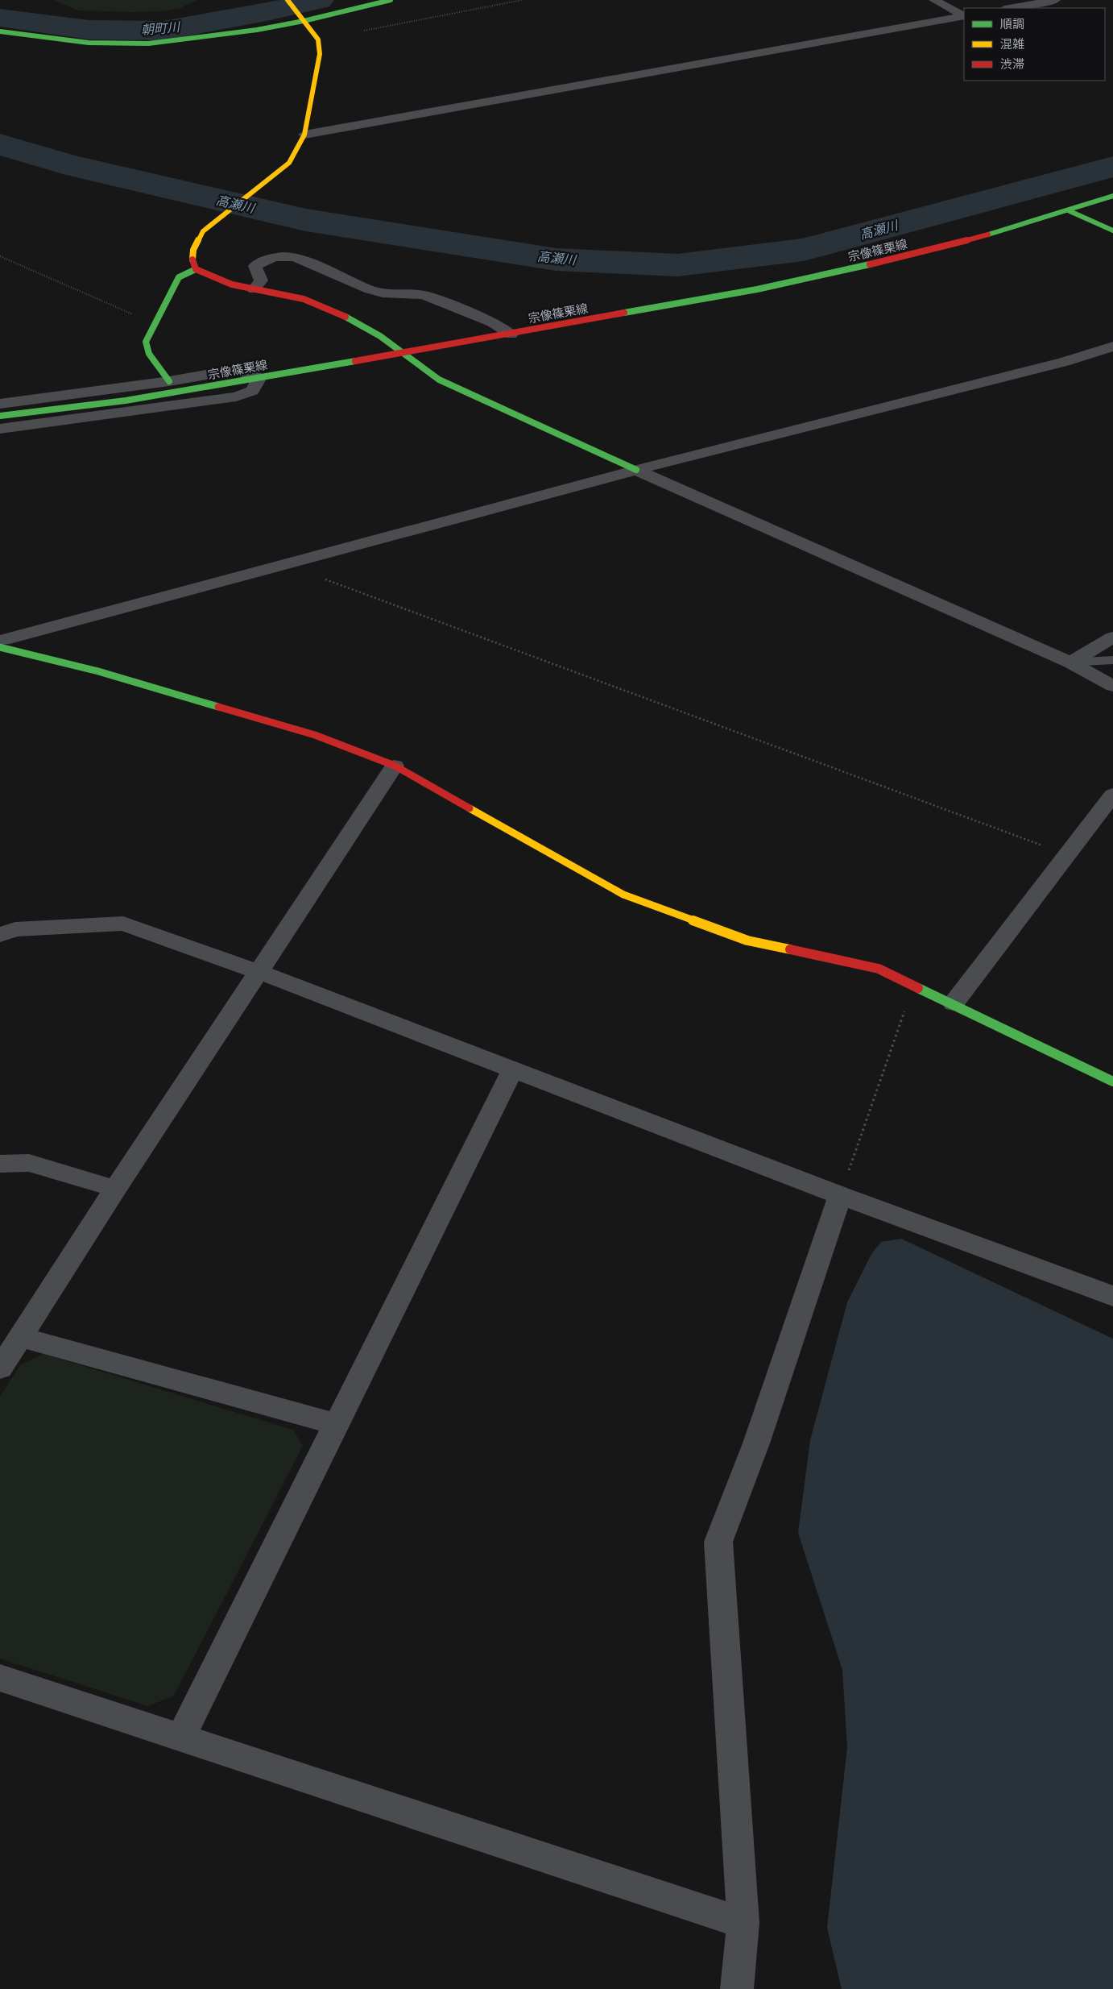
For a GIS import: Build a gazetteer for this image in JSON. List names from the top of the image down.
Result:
{
  "streets": {
    "street": ["宗像篠栗線"]
  },
  "water": ["朝町川", "高瀬川"],
  "legend": ["順調", "混雑", "渋滞"]
}
